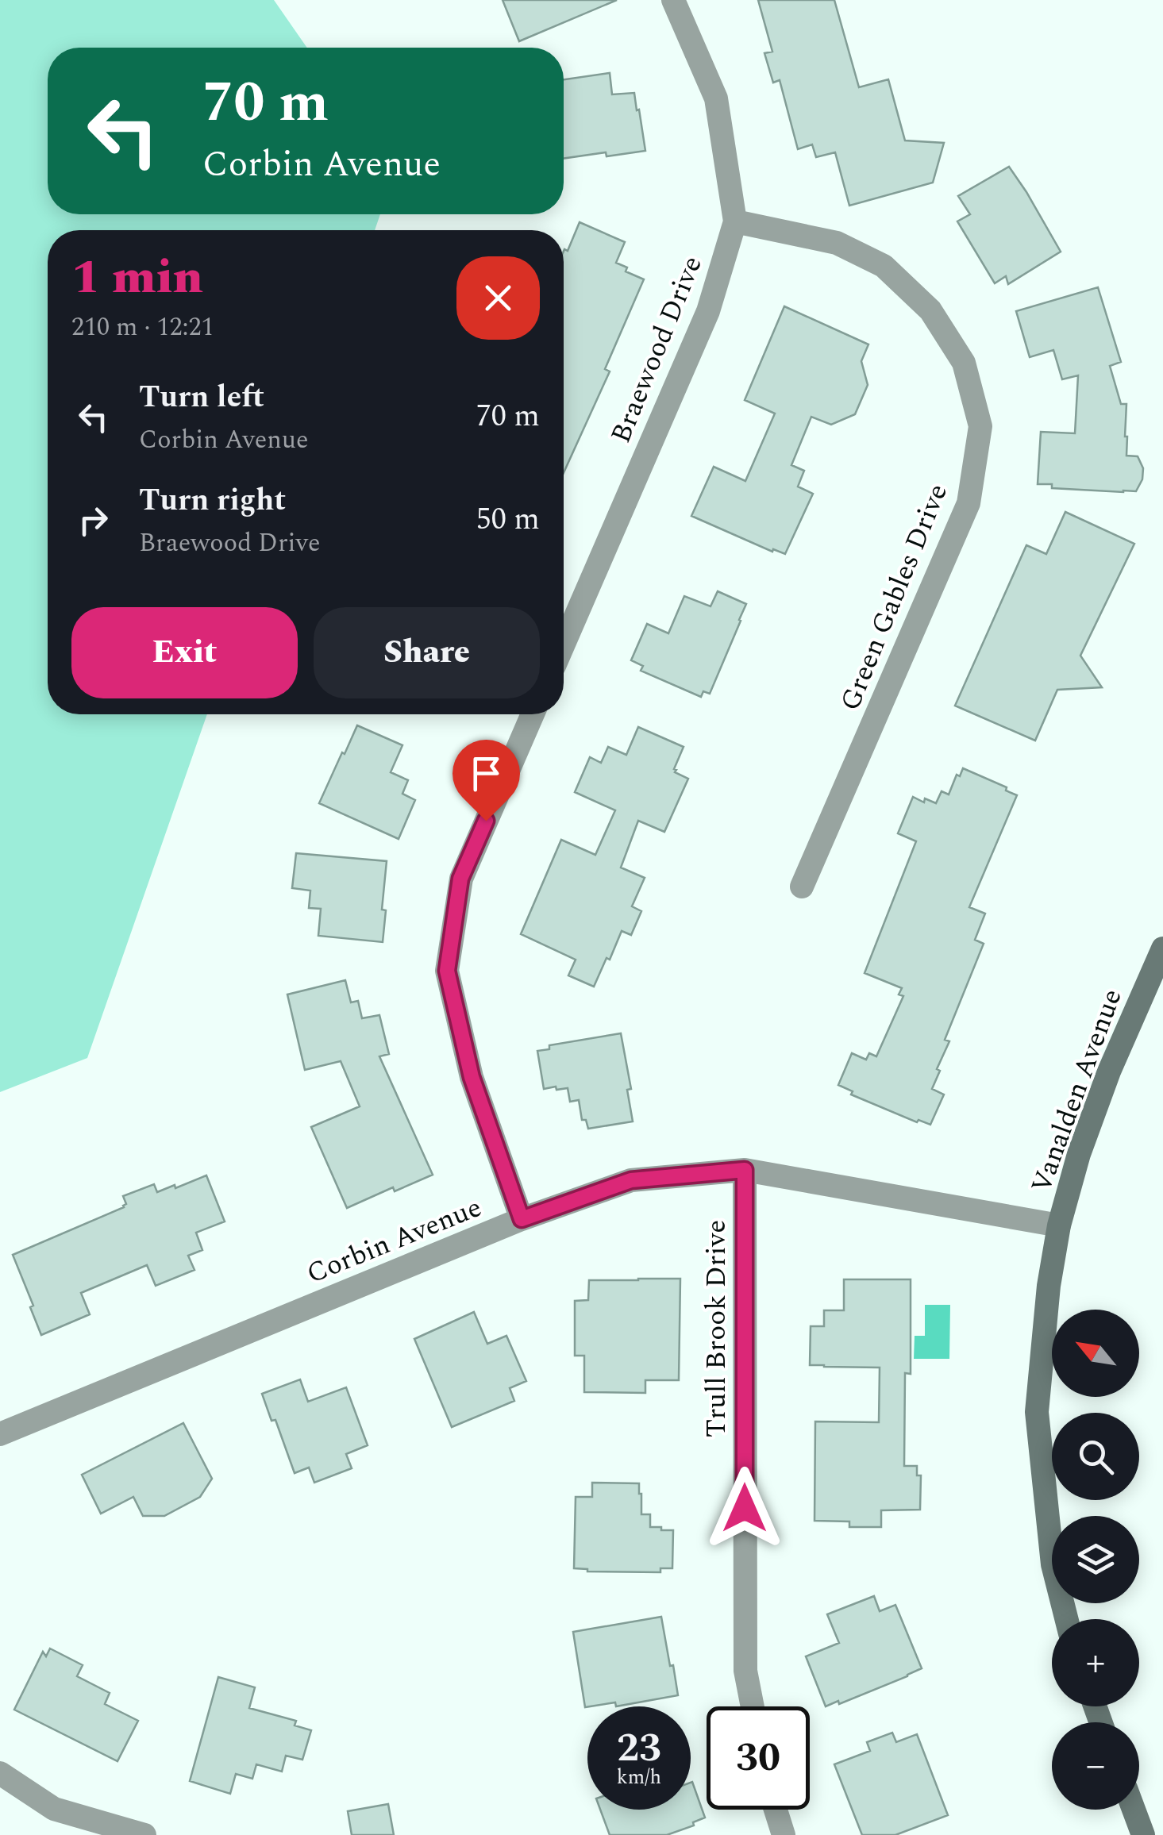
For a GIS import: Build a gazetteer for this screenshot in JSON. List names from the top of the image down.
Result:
{
  "streets": {
    "main road": ["Vanalden Avenue"],
    "street": [
      "Braewood Drive",
      "Green Gables Drive",
      "Corbin Avenue",
      "Trull Brook Drive"
    ]
  },
  "crossings": [
    ["Braewood Drive", "Green Gables Drive"],
    ["Vanalden Avenue", "Corbin Avenue"],
    ["Corbin Avenue", "Trull Brook Drive"]
  ],
  "north": "top left",
  "page": {
    "turn": ["70 m", "Corbin Avenue"],
    "heading": ["1 min", "210 m · 12:21"],
    "list": [
      {
        "name": "Turn left",
        "note": "Corbin Avenue",
        "value": "70 m"
      },
      {
        "name": "Turn right",
        "note": "Braewood Drive",
        "value": "50 m"
      }
    ],
    "buttons": ["Exit", "Share"],
    "map_buttons": ["+", "−"],
    "speed": "23 km/h",
    "limit": "30"
  }
}
